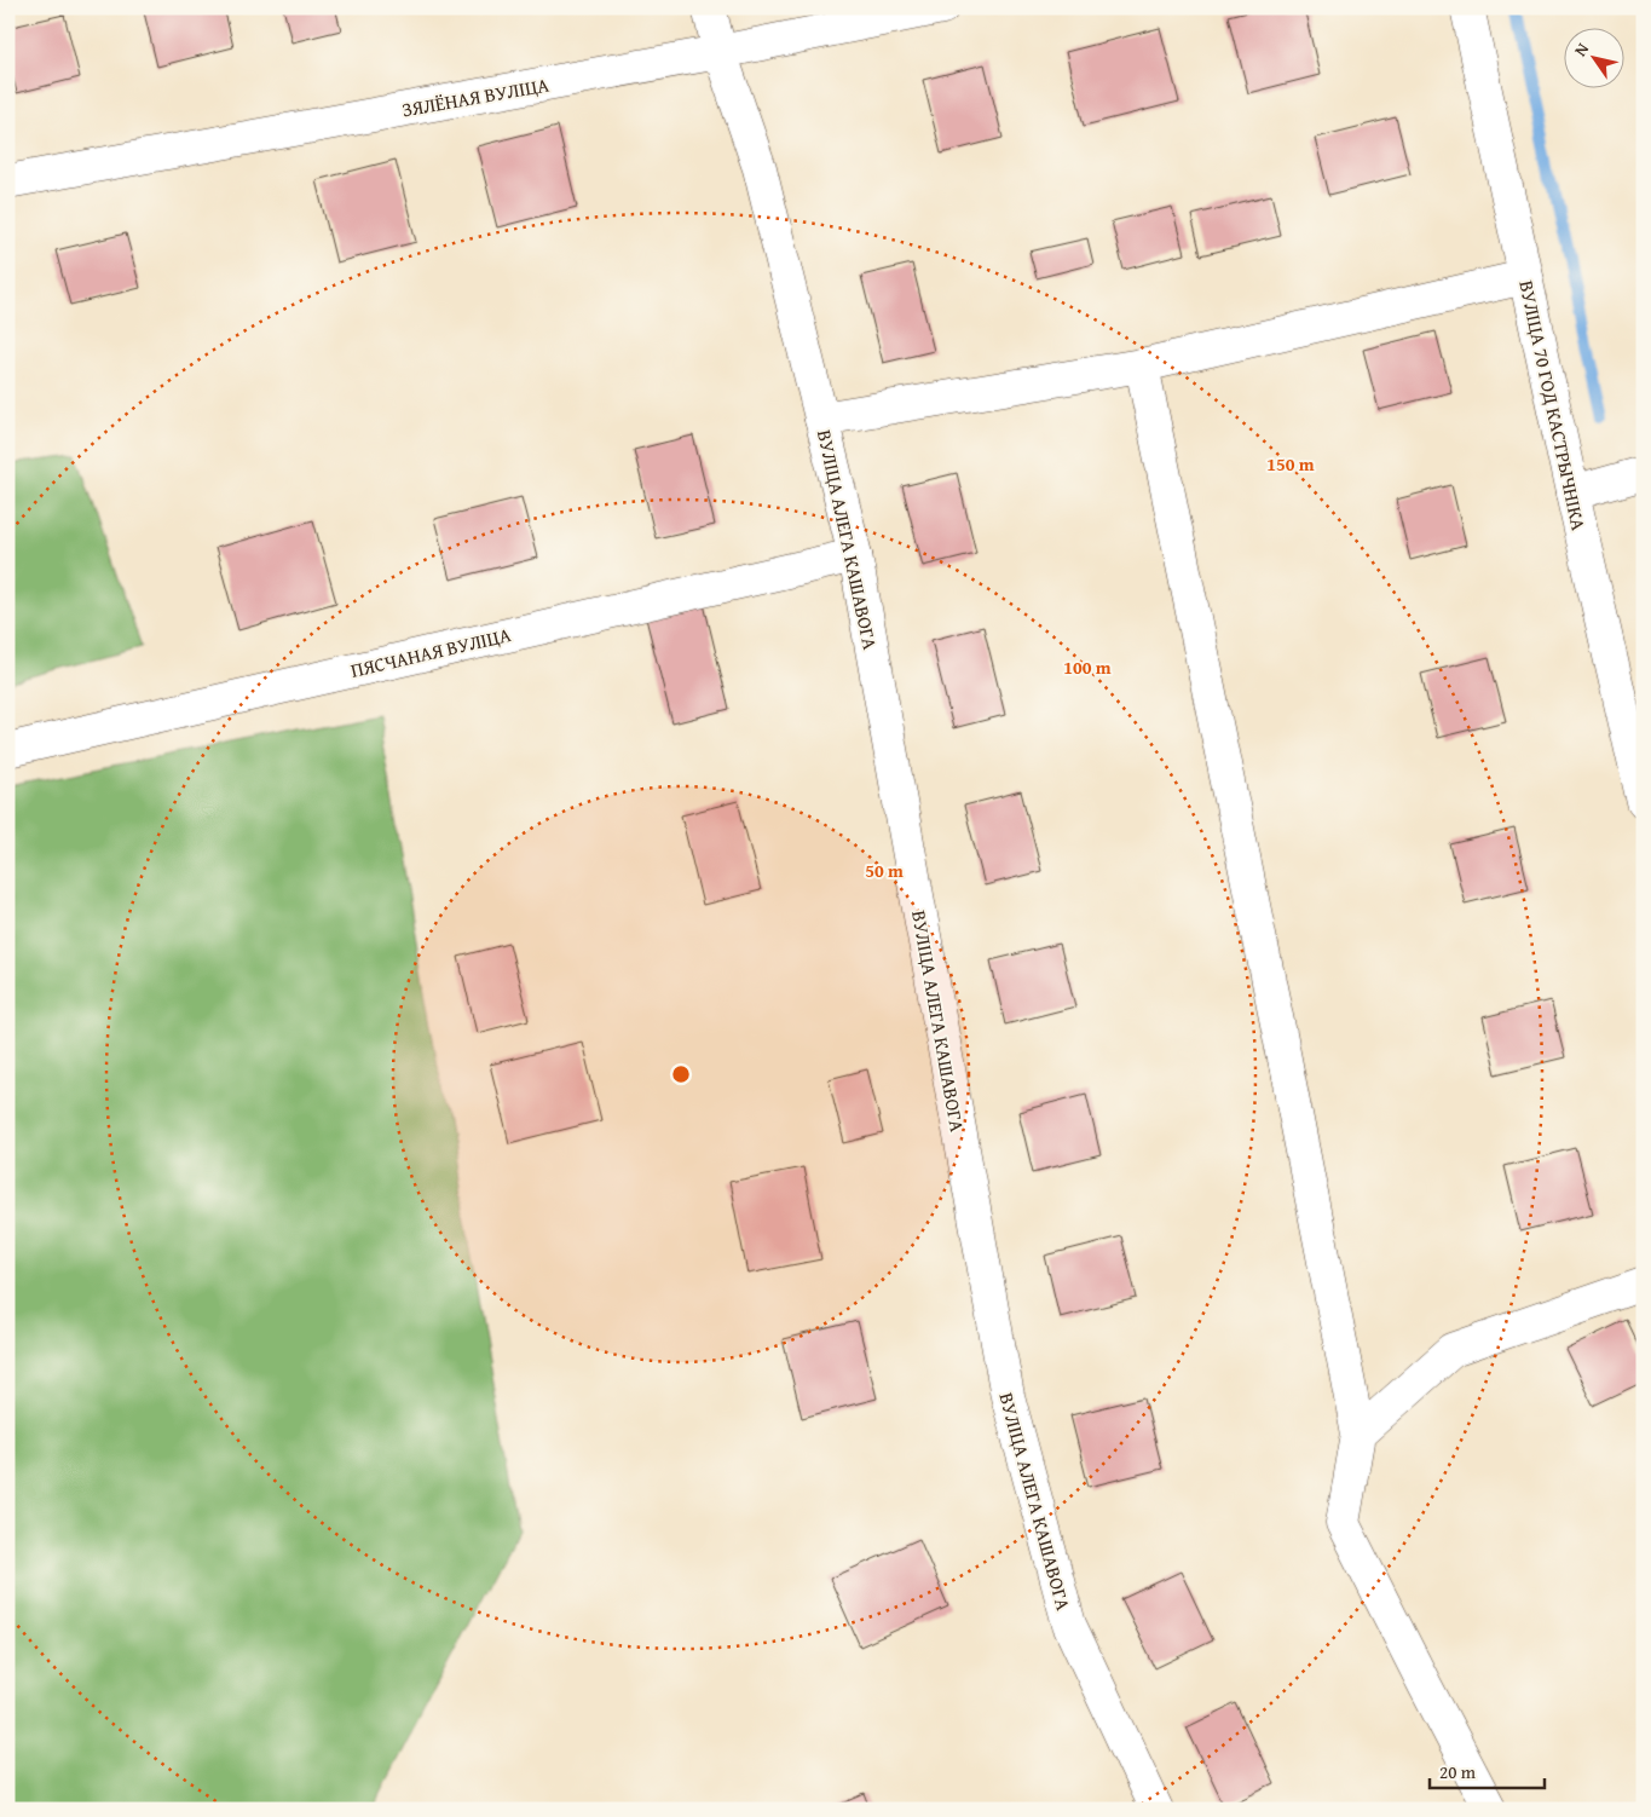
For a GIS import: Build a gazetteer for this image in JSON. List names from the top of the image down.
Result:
{
  "streets": {
    "street": [
      "ЗЯЛЁНАЯ ВУЛІЦА",
      "ВУЛІЦА 70 ГОД КАСТРЫЧНІКА",
      "ВУЛІЦА АЛЕГА КАШАВОГА",
      "ПЯСЧАНАЯ ВУЛІЦА"
    ]
  },
  "crossings": [
    ["ЗЯЛЁНАЯ ВУЛІЦА", "ВУЛІЦА АЛЕГА КАШАВОГА"],
    ["ВУЛІЦА АЛЕГА КАШАВОГА", "ПЯСЧАНАЯ ВУЛІЦА"]
  ],
  "scale_bar": "20 m",
  "north": "top left",
  "rings": ["150 m", "100 m", "50 m"]
}
